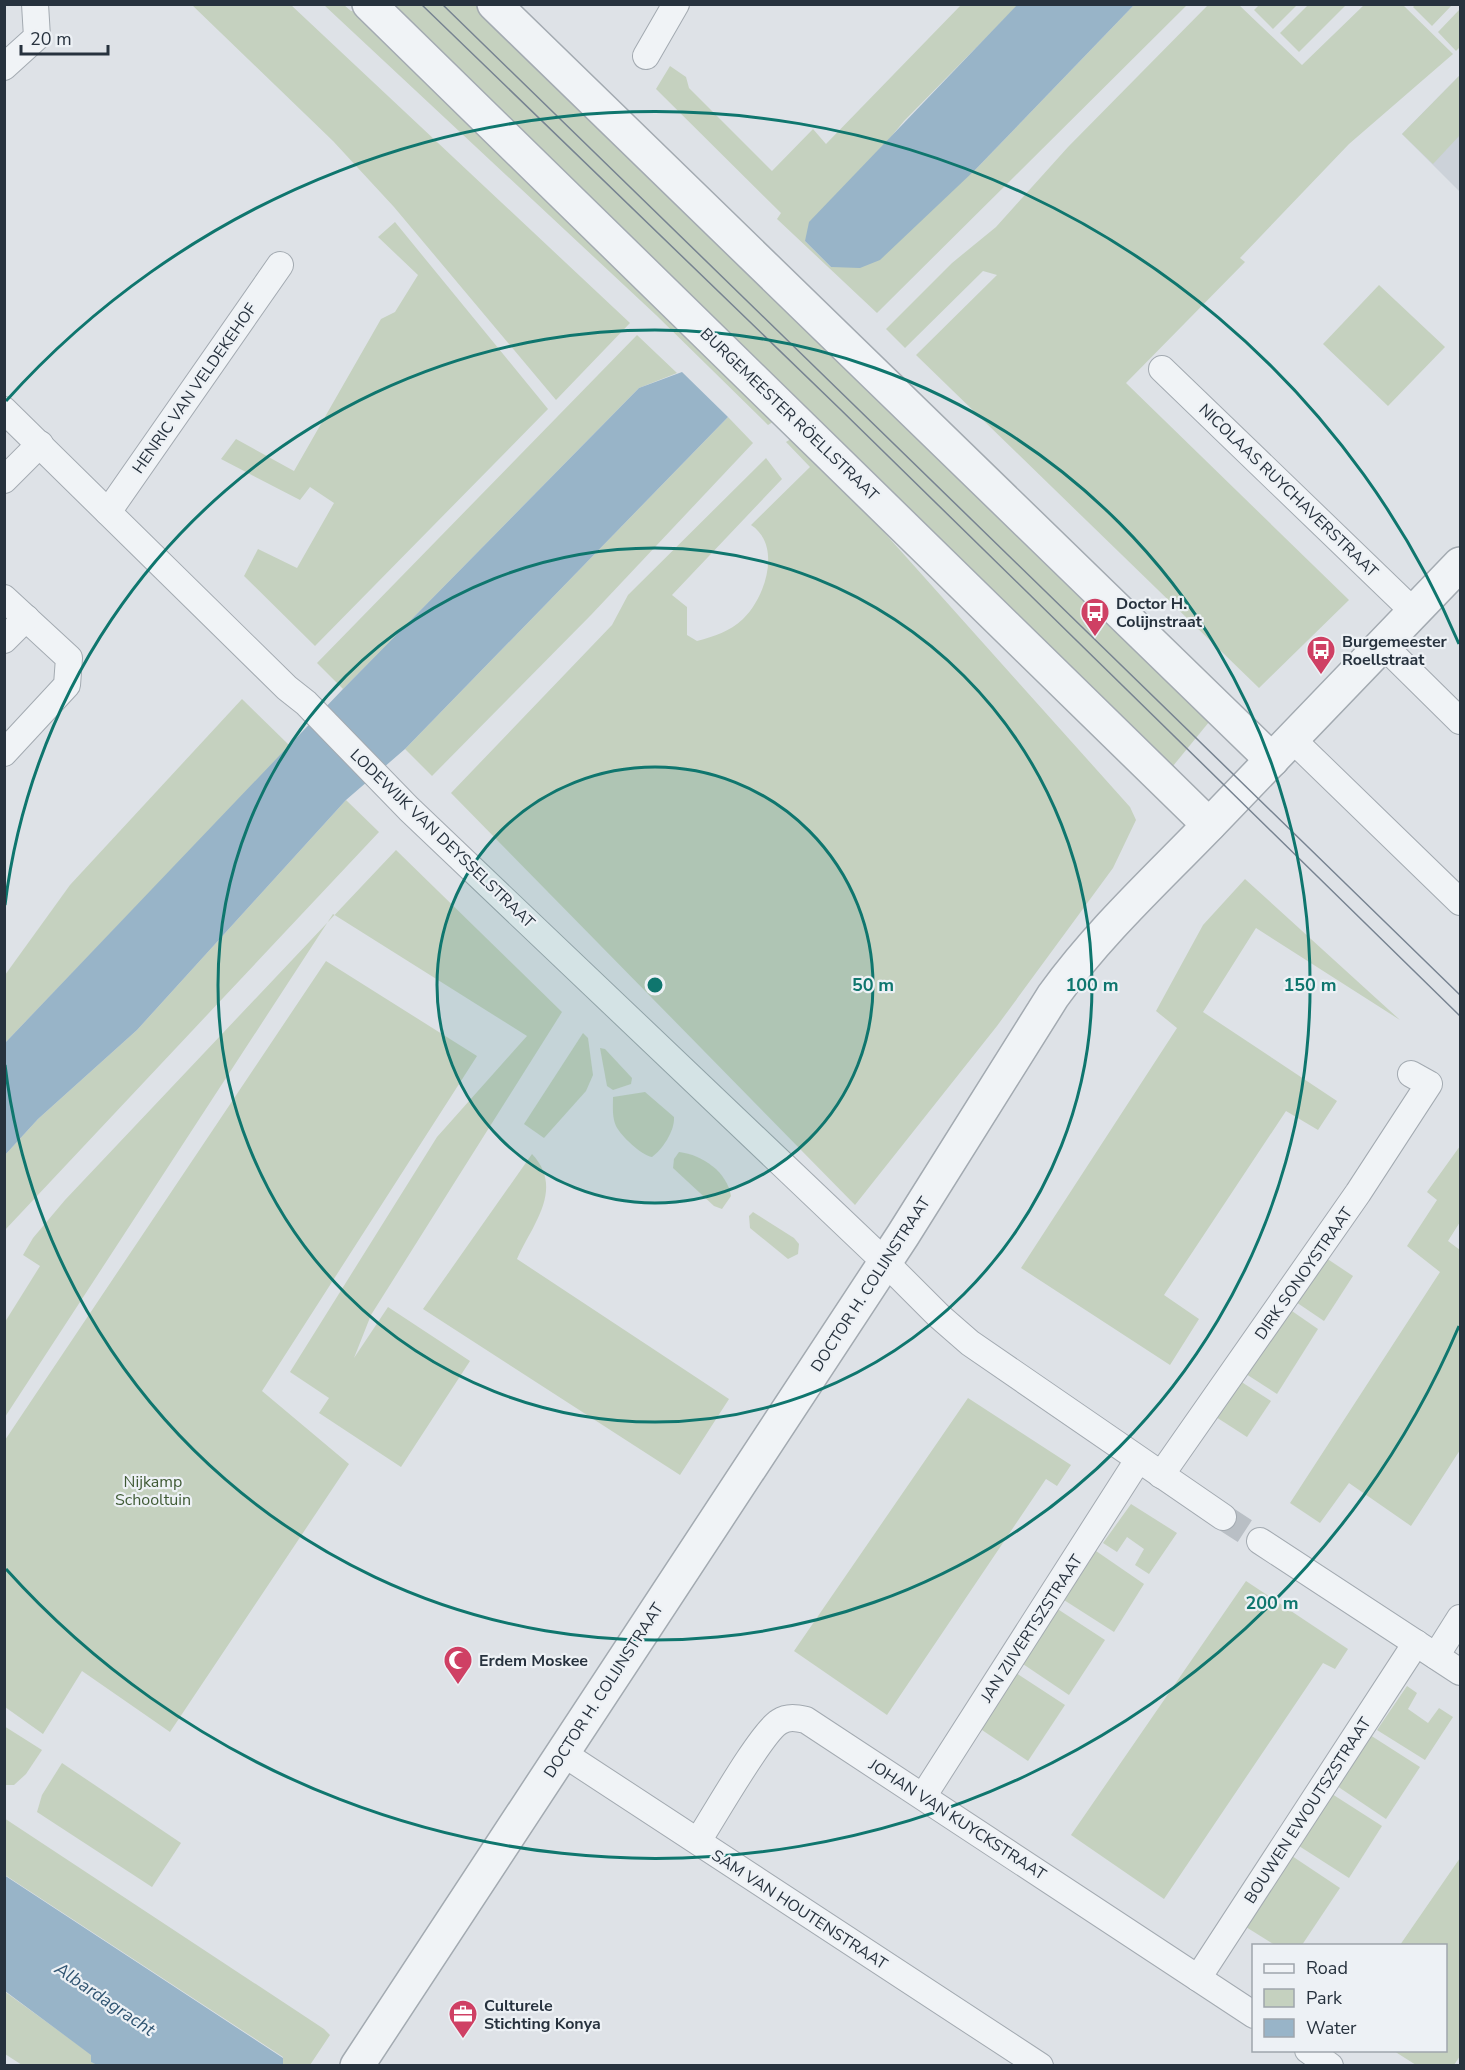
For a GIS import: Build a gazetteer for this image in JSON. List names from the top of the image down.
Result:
{
  "streets": {
    "street": [
      "HENRIC VAN VELDEKEHOF",
      "BURGEMEESTER RÖELLSTRAAT",
      "NICOLAAS RUYCHAVERSTRAAT",
      "LODEWIJK VAN DEYSSELSTRAAT",
      "DIRK SONOYSTRAAT",
      "DOCTOR H. COLIJNSTRAAT",
      "JAN ZIJVERTSZSTRAAT",
      "BOUWEN EWOUTSZSTRAAT",
      "JOHAN VAN KUYCKSTRAAT",
      "SAM VAN HOUTENSTRAAT"
    ]
  },
  "crossings": [
    ["HENRIC VAN VELDEKEHOF", "LODEWIJK VAN DEYSSELSTRAAT"],
    ["BURGEMEESTER RÖELLSTRAAT", "DOCTOR H. COLIJNSTRAAT"],
    ["NICOLAAS RUYCHAVERSTRAAT", "DOCTOR H. COLIJNSTRAAT"],
    ["LODEWIJK VAN DEYSSELSTRAAT", "DOCTOR H. COLIJNSTRAAT"],
    ["DOCTOR H. COLIJNSTRAAT", "SAM VAN HOUTENSTRAAT"],
    ["JAN ZIJVERTSZSTRAAT", "JOHAN VAN KUYCKSTRAAT"],
    ["BOUWEN EWOUTSZSTRAAT", "JOHAN VAN KUYCKSTRAAT"],
    ["JOHAN VAN KUYCKSTRAAT", "SAM VAN HOUTENSTRAAT"]
  ],
  "water": ["Albardagracht"],
  "parks": ["Nijkamp Schooltuin"],
  "places": {
    "bus stop": ["Doctor H. Colijnstraat", "Burgemeester Roellstraat"],
    "mosque": ["Erdem Moskee"],
    "office": ["Culturele Stichting Konya"]
  },
  "legend": ["Road", "Park", "Water"],
  "scale_bar": "20 m",
  "rings": [
    "50 m",
    "100 m",
    "150 m",
    "200 m"
  ]
}
